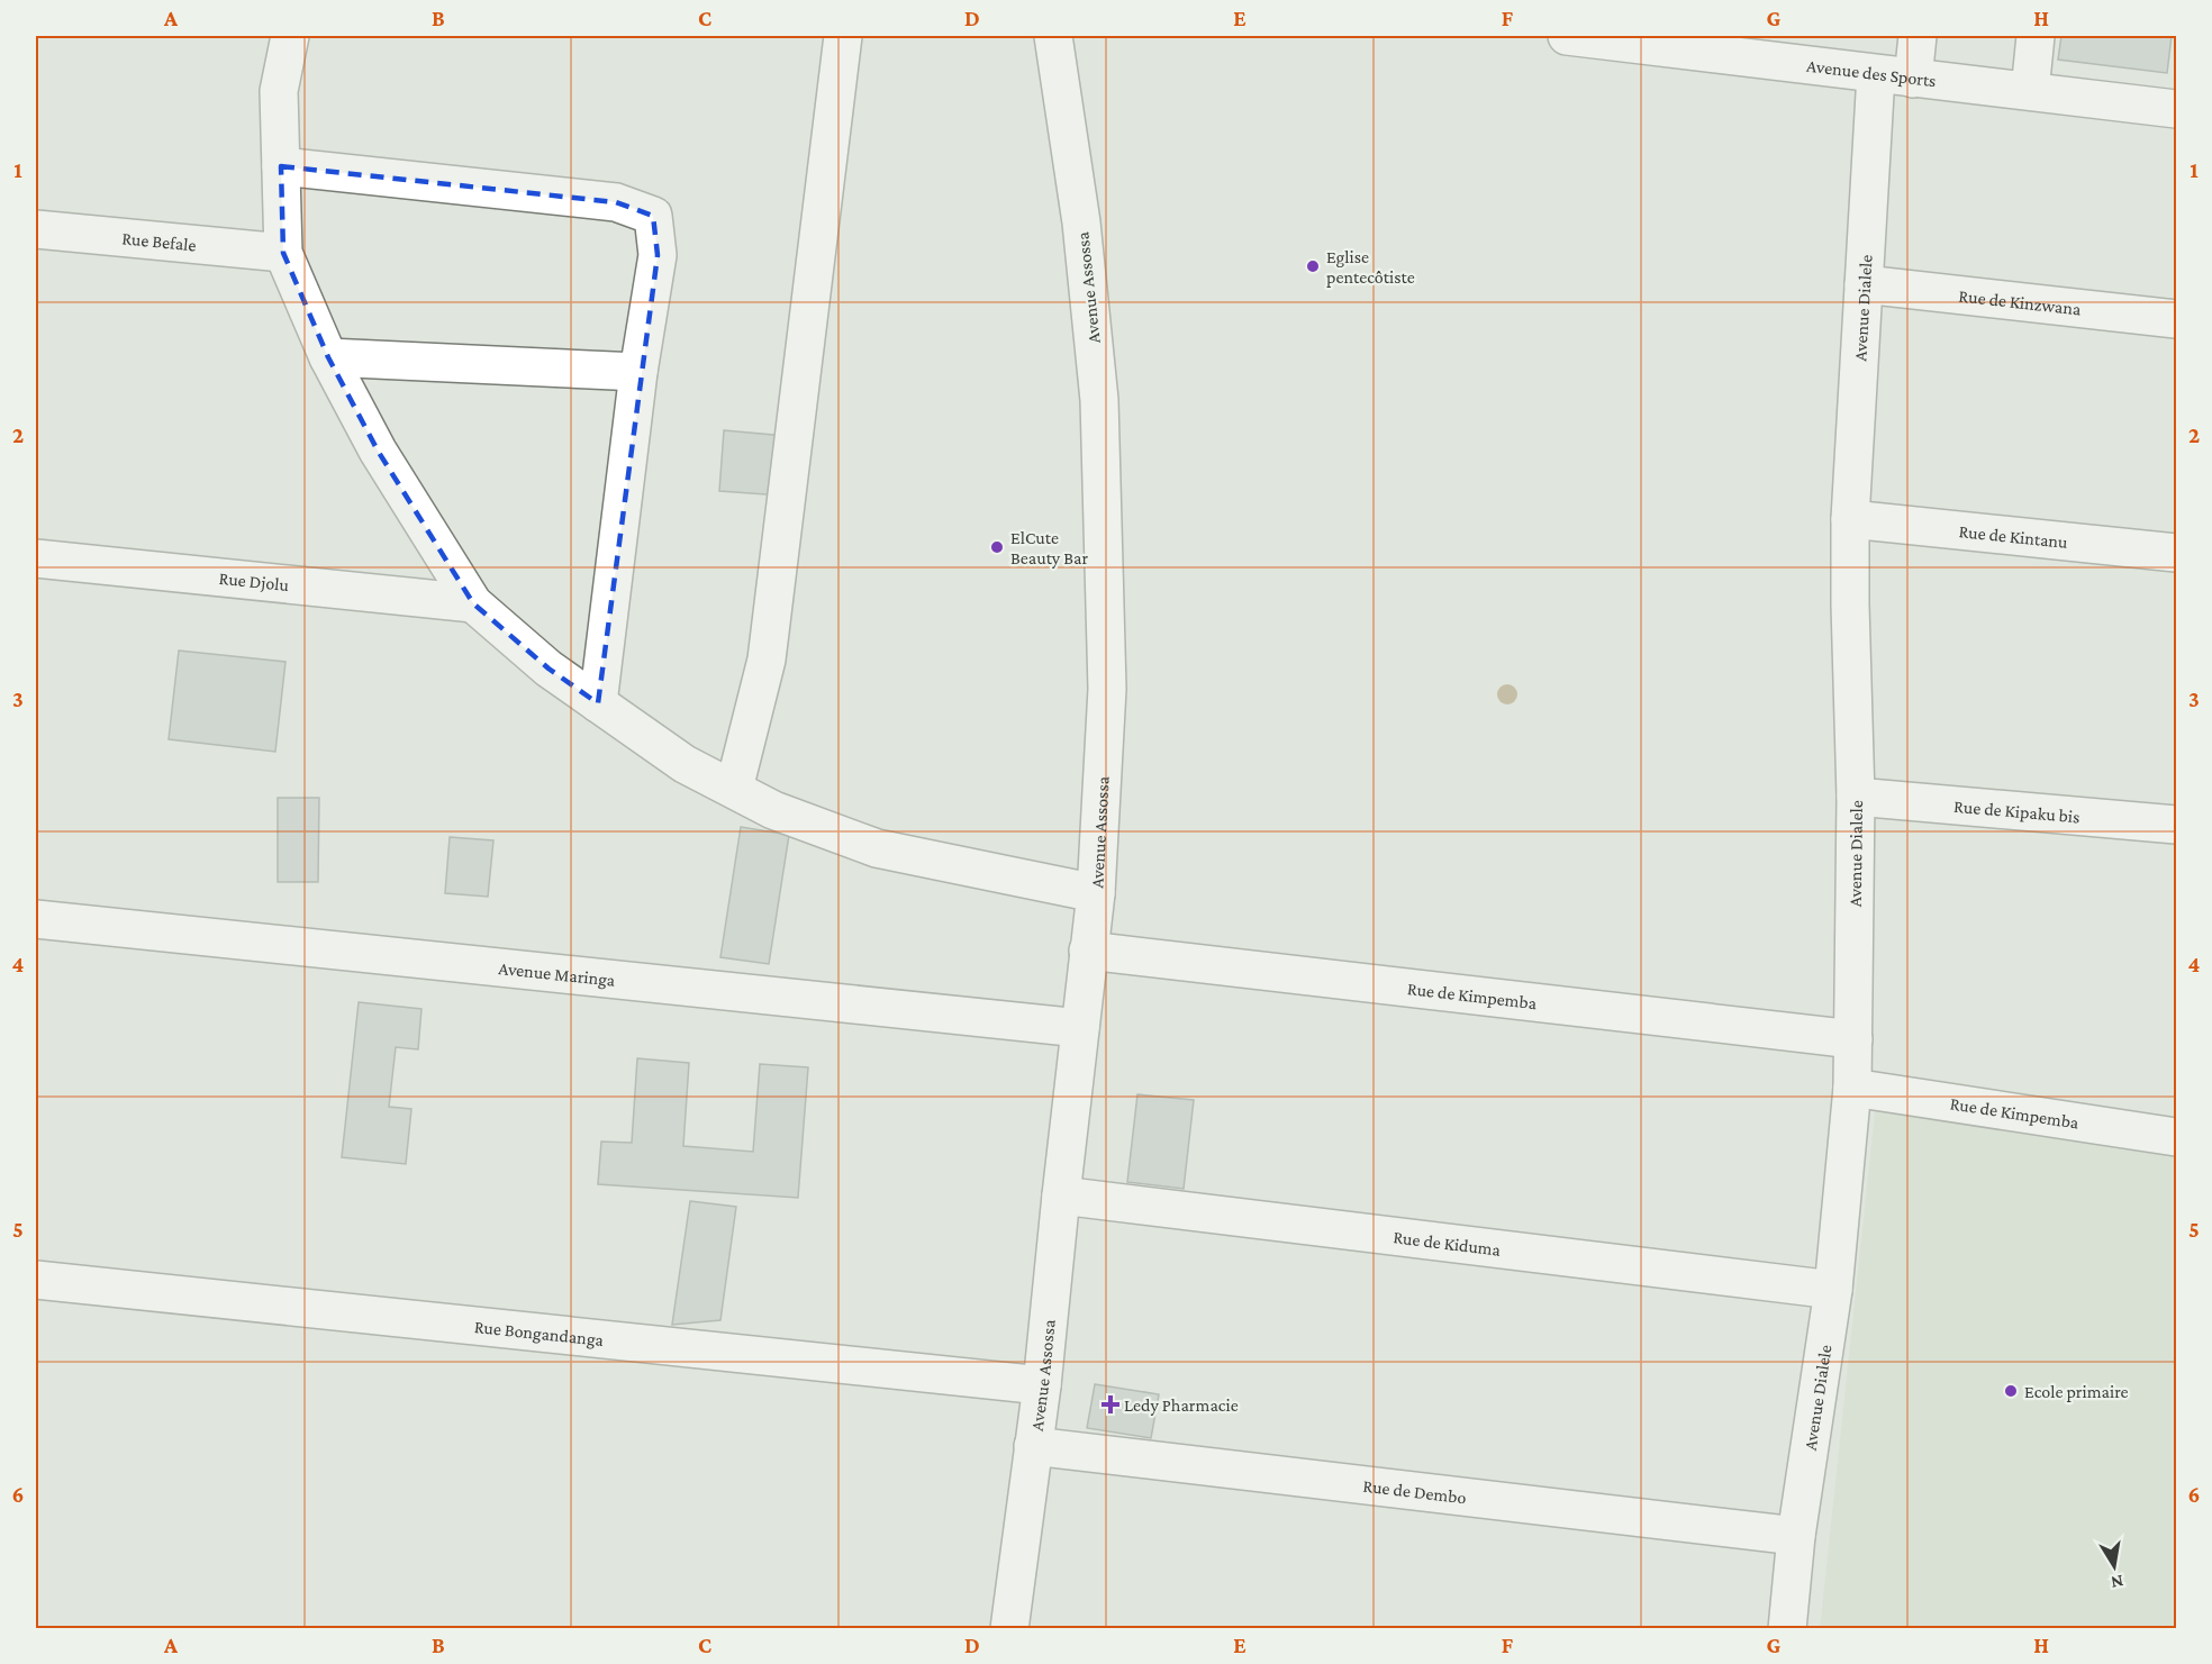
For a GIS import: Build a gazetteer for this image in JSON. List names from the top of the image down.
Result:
{
  "streets": {
    "street": [
      "Avenue des Sports",
      "Rue Befale",
      "Avenue Assossa",
      "Rue de Kinzwana",
      "Avenue Dialele",
      "Rue de Kintanu",
      "Rue Djolu",
      "Rue de Kipaku bis",
      "Avenue Maringa",
      "Rue de Kimpemba",
      "Rue de Kiduma",
      "Rue Bongandanga",
      "Rue de Dembo"
    ]
  },
  "crossings": [
    ["Avenue des Sports", "Avenue Dialele"],
    ["Avenue Assossa", "Avenue Maringa"],
    ["Avenue Assossa", "Rue de Kimpemba"],
    ["Avenue Assossa", "Rue de Kiduma"],
    ["Avenue Assossa", "Rue Bongandanga"],
    ["Avenue Assossa", "Rue de Dembo"],
    ["Rue de Kinzwana", "Avenue Dialele"],
    ["Avenue Dialele", "Rue de Kintanu"],
    ["Avenue Dialele", "Rue de Kipaku bis"],
    ["Avenue Dialele", "Rue de Kimpemba"],
    ["Avenue Dialele", "Rue de Kiduma"],
    ["Avenue Dialele", "Rue de Dembo"]
  ],
  "places": {
    "other": ["Eglise pentecôtiste", "ElCute Beauty Bar", "Ecole primaire"],
    "health": ["Ledy Pharmacie"]
  },
  "north": "bottom",
  "grid": {
    "columns": [
      "A",
      "B",
      "C",
      "D",
      "E",
      "F",
      "G",
      "H"
    ],
    "rows": [
      "1",
      "2",
      "3",
      "4",
      "5",
      "6"
    ]
  }
}
